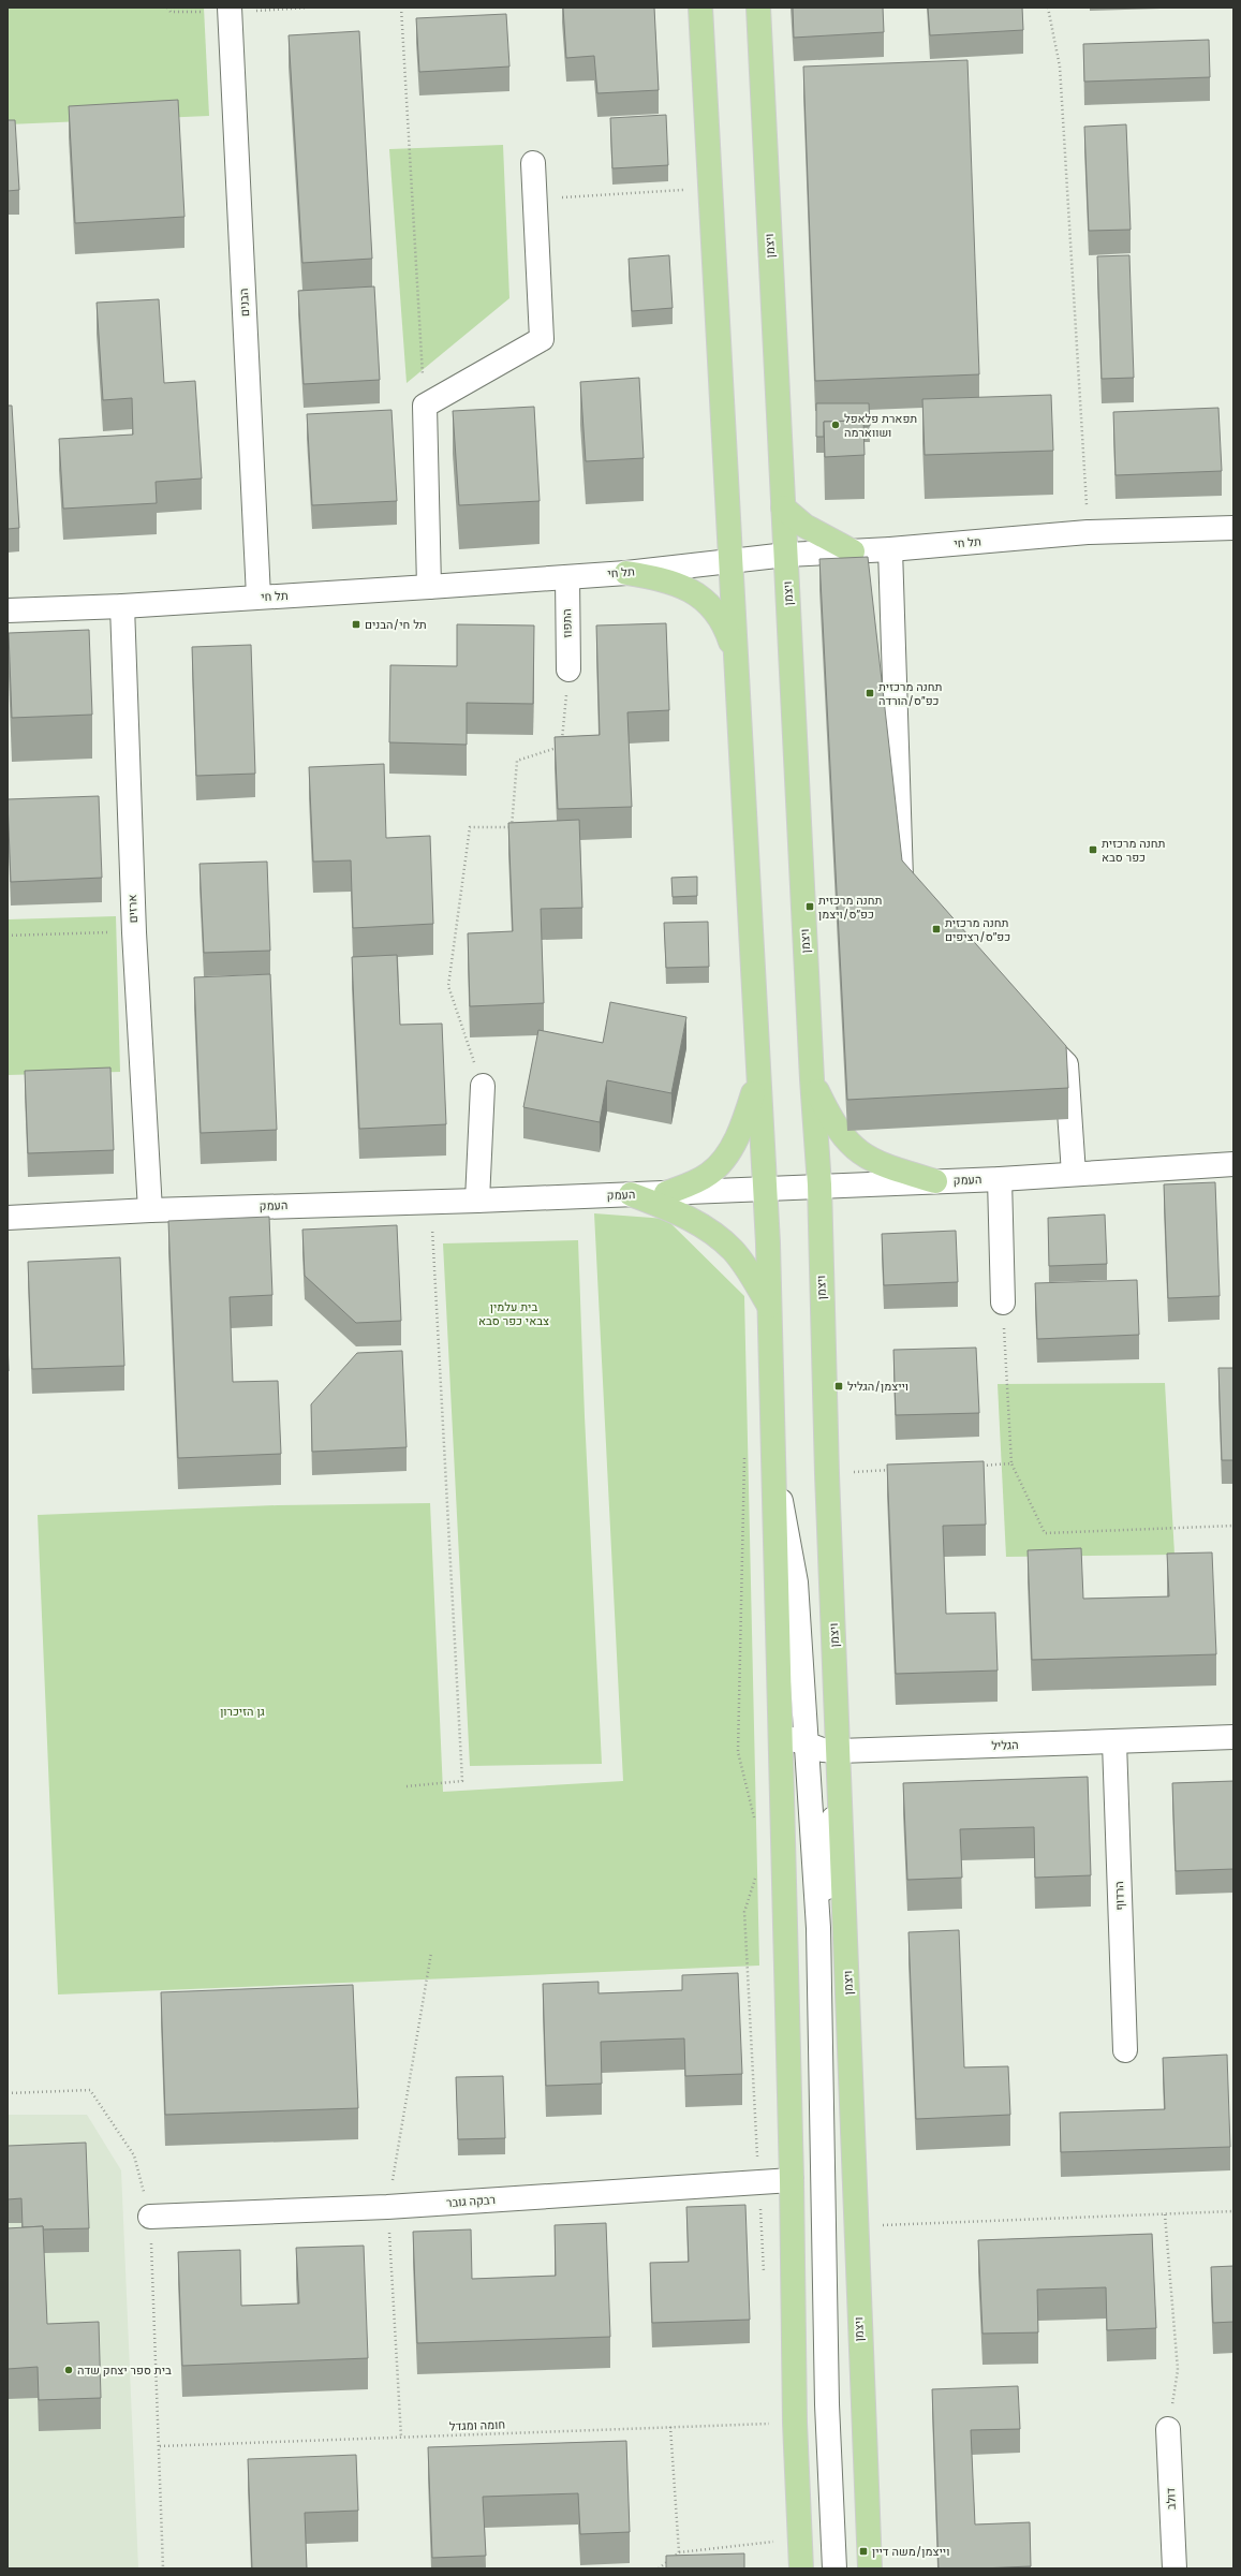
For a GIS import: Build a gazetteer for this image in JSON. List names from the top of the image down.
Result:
{
  "streets": {
    "main road": ["ויצמן"],
    "street": [
      "הבנים",
      "תל חי",
      "התפוז",
      "ארזים",
      "העמק",
      "הגליל",
      "הרדוף",
      "רבקה גובר",
      "דולב"
    ],
    "path": ["חומה ומגדל"]
  },
  "crossings": [
    ["ויצמן", "תל חי"],
    ["ויצמן", "העמק"],
    ["ויצמן", "הגליל"],
    ["הבנים", "תל חי"],
    ["תל חי", "התפוז"],
    ["תל חי", "ארזים"],
    ["ארזים", "העמק"],
    ["הגליל", "הרדוף"]
  ],
  "parks": ["בית עלמין צבאי כפר סבא", "גן הזיכרון"],
  "places": {
    "other": ["תפארת פלאפל ושווארמה", "בית ספר יצחק שדה"],
    "transit": [
      "תל חי/הבנים",
      "תחנה מרכזית כפ״ס/הורדה",
      "תחנה מרכזית כפר סבא",
      "תחנה מרכזית כפ״ס/ויצמן",
      "תחנה מרכזית כפ״ס/רציפים",
      "וייצמן/הגליל",
      "וייצמן/משה דיין"
    ]
  }
}
